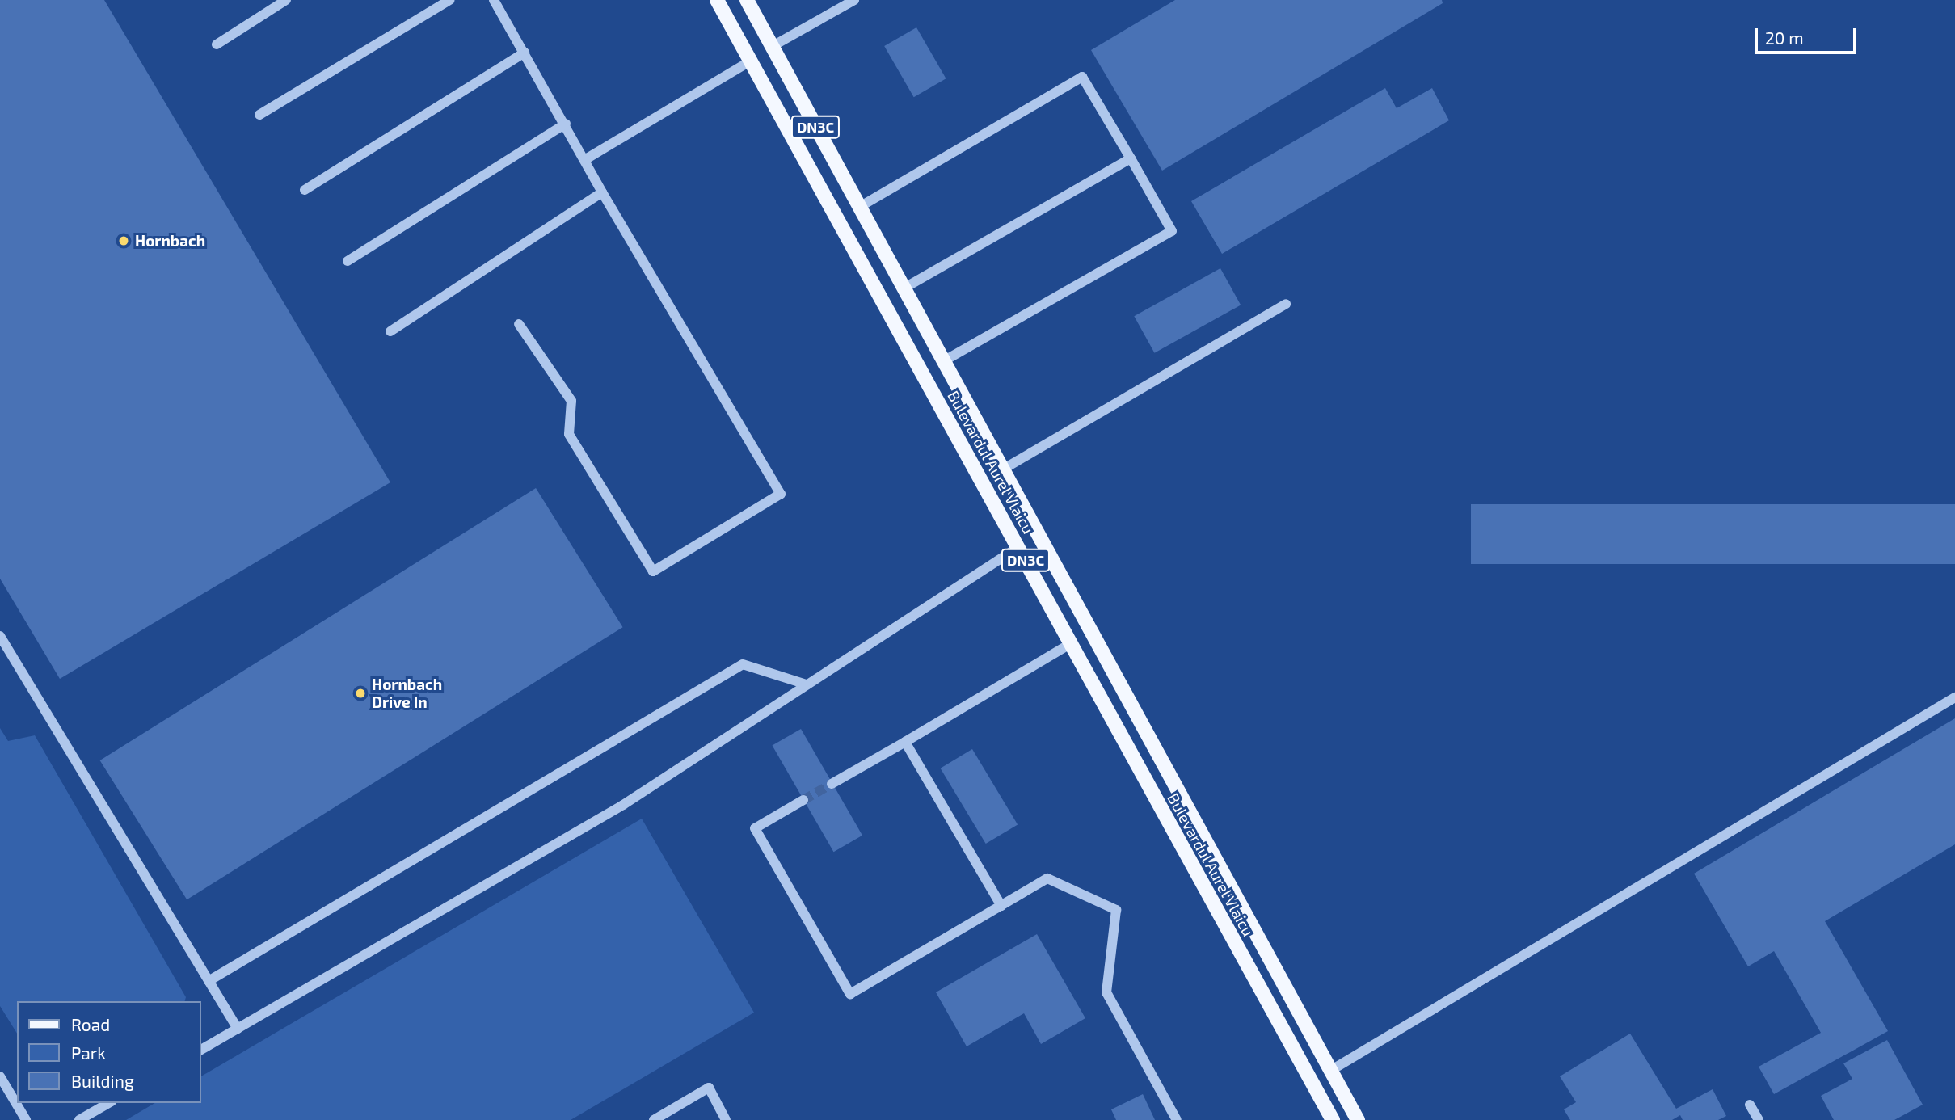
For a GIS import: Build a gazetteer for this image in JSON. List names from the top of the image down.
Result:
{
  "streets": {
    "main road": ["DN3C", "Bulevardul Aurel Vlaicu"]
  },
  "places": ["Hornbach", "Hornbach Drive In"],
  "legend": ["Road", "Park", "Building"],
  "scale_bar": "20 m"
}
